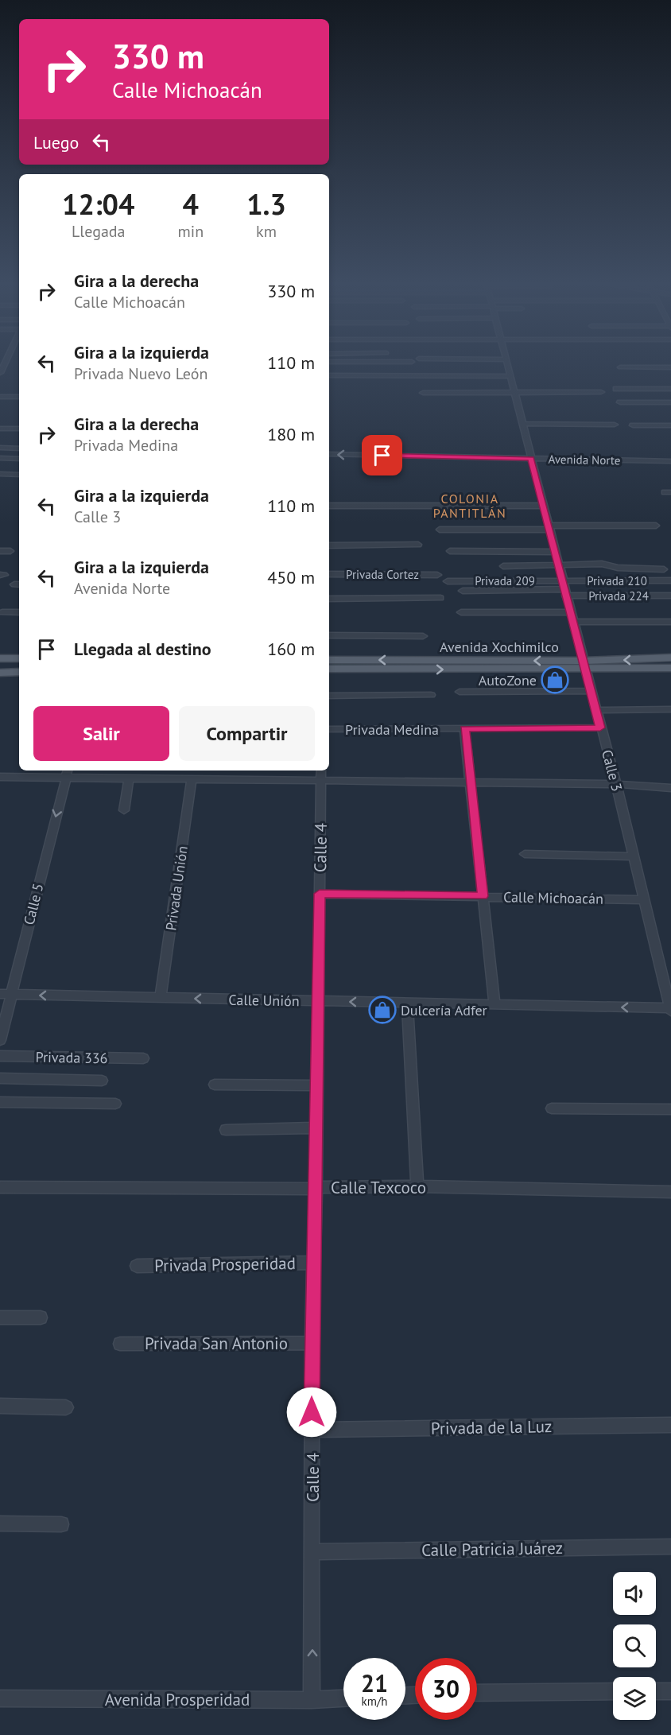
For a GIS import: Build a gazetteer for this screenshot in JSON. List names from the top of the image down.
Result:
{
  "streets": {
    "main road": ["Avenida Xochimilco"],
    "street": [
      "Avenida Norte",
      "Privada Cortez",
      "Privada 209",
      "Privada 210",
      "Privada 224",
      "Privada Medina",
      "Calle 3",
      "Calle 4",
      "Privada Unión",
      "Calle Michoacán",
      "Calle 5",
      "Calle Unión",
      "Privada 336",
      "Calle Texcoco",
      "Privada Prosperidad",
      "Privada San Antonio",
      "Privada de la Luz",
      "Calle Patricia Juárez",
      "Avenida Prosperidad"
    ]
  },
  "crossings": [
    ["Avenida Norte", "Calle 3"],
    ["Privada 209", "Privada 210"],
    ["Privada 209", "Calle 3"],
    ["Privada 210", "Calle 3"],
    ["Privada 224", "Calle 3"],
    ["Avenida Xochimilco", "Calle 3"],
    ["Privada Medina", "Calle 3"],
    ["Calle 3", "Calle Michoacán"],
    ["Calle 3", "Calle Unión"],
    ["Calle 4", "Calle Michoacán"],
    ["Calle 4", "Calle Unión"],
    ["Calle 4", "Calle Texcoco"],
    ["Calle 4", "Privada Prosperidad"],
    ["Calle 4", "Privada San Antonio"],
    ["Calle 4", "Privada de la Luz"],
    ["Calle 4", "Calle Patricia Juárez"],
    ["Calle 4", "Avenida Prosperidad"],
    ["Privada Unión", "Calle Unión"],
    ["Calle 5", "Calle Unión"]
  ],
  "one_way": ["Calle 5"],
  "districts": ["COLONIA PANTITLÁN"],
  "places": {
    "shop": ["AutoZone", "Dulcería Adfer"]
  },
  "page": {
    "turn": ["330 m", "Calle Michoacán"],
    "then": "Luego",
    "eta": [
      "12:04",
      "Llegada",
      "4",
      "min",
      "1.3",
      "km"
    ],
    "list": [
      {
        "name": "Gira a la derecha",
        "note": "Calle Michoacán",
        "value": "330 m"
      },
      {
        "name": "Gira a la izquierda",
        "note": "Privada Nuevo León",
        "value": "110 m"
      },
      {
        "name": "Gira a la derecha",
        "note": "Privada Medina",
        "value": "180 m"
      },
      {
        "name": "Gira a la izquierda",
        "note": "Calle 3",
        "value": "110 m"
      },
      {
        "name": "Gira a la izquierda",
        "note": "Avenida Norte",
        "value": "450 m"
      },
      {
        "name": "Llegada al destino",
        "value": "160 m"
      }
    ],
    "buttons": ["Salir", "Compartir"],
    "speed": "21 km/h",
    "limit": "30"
  }
}
